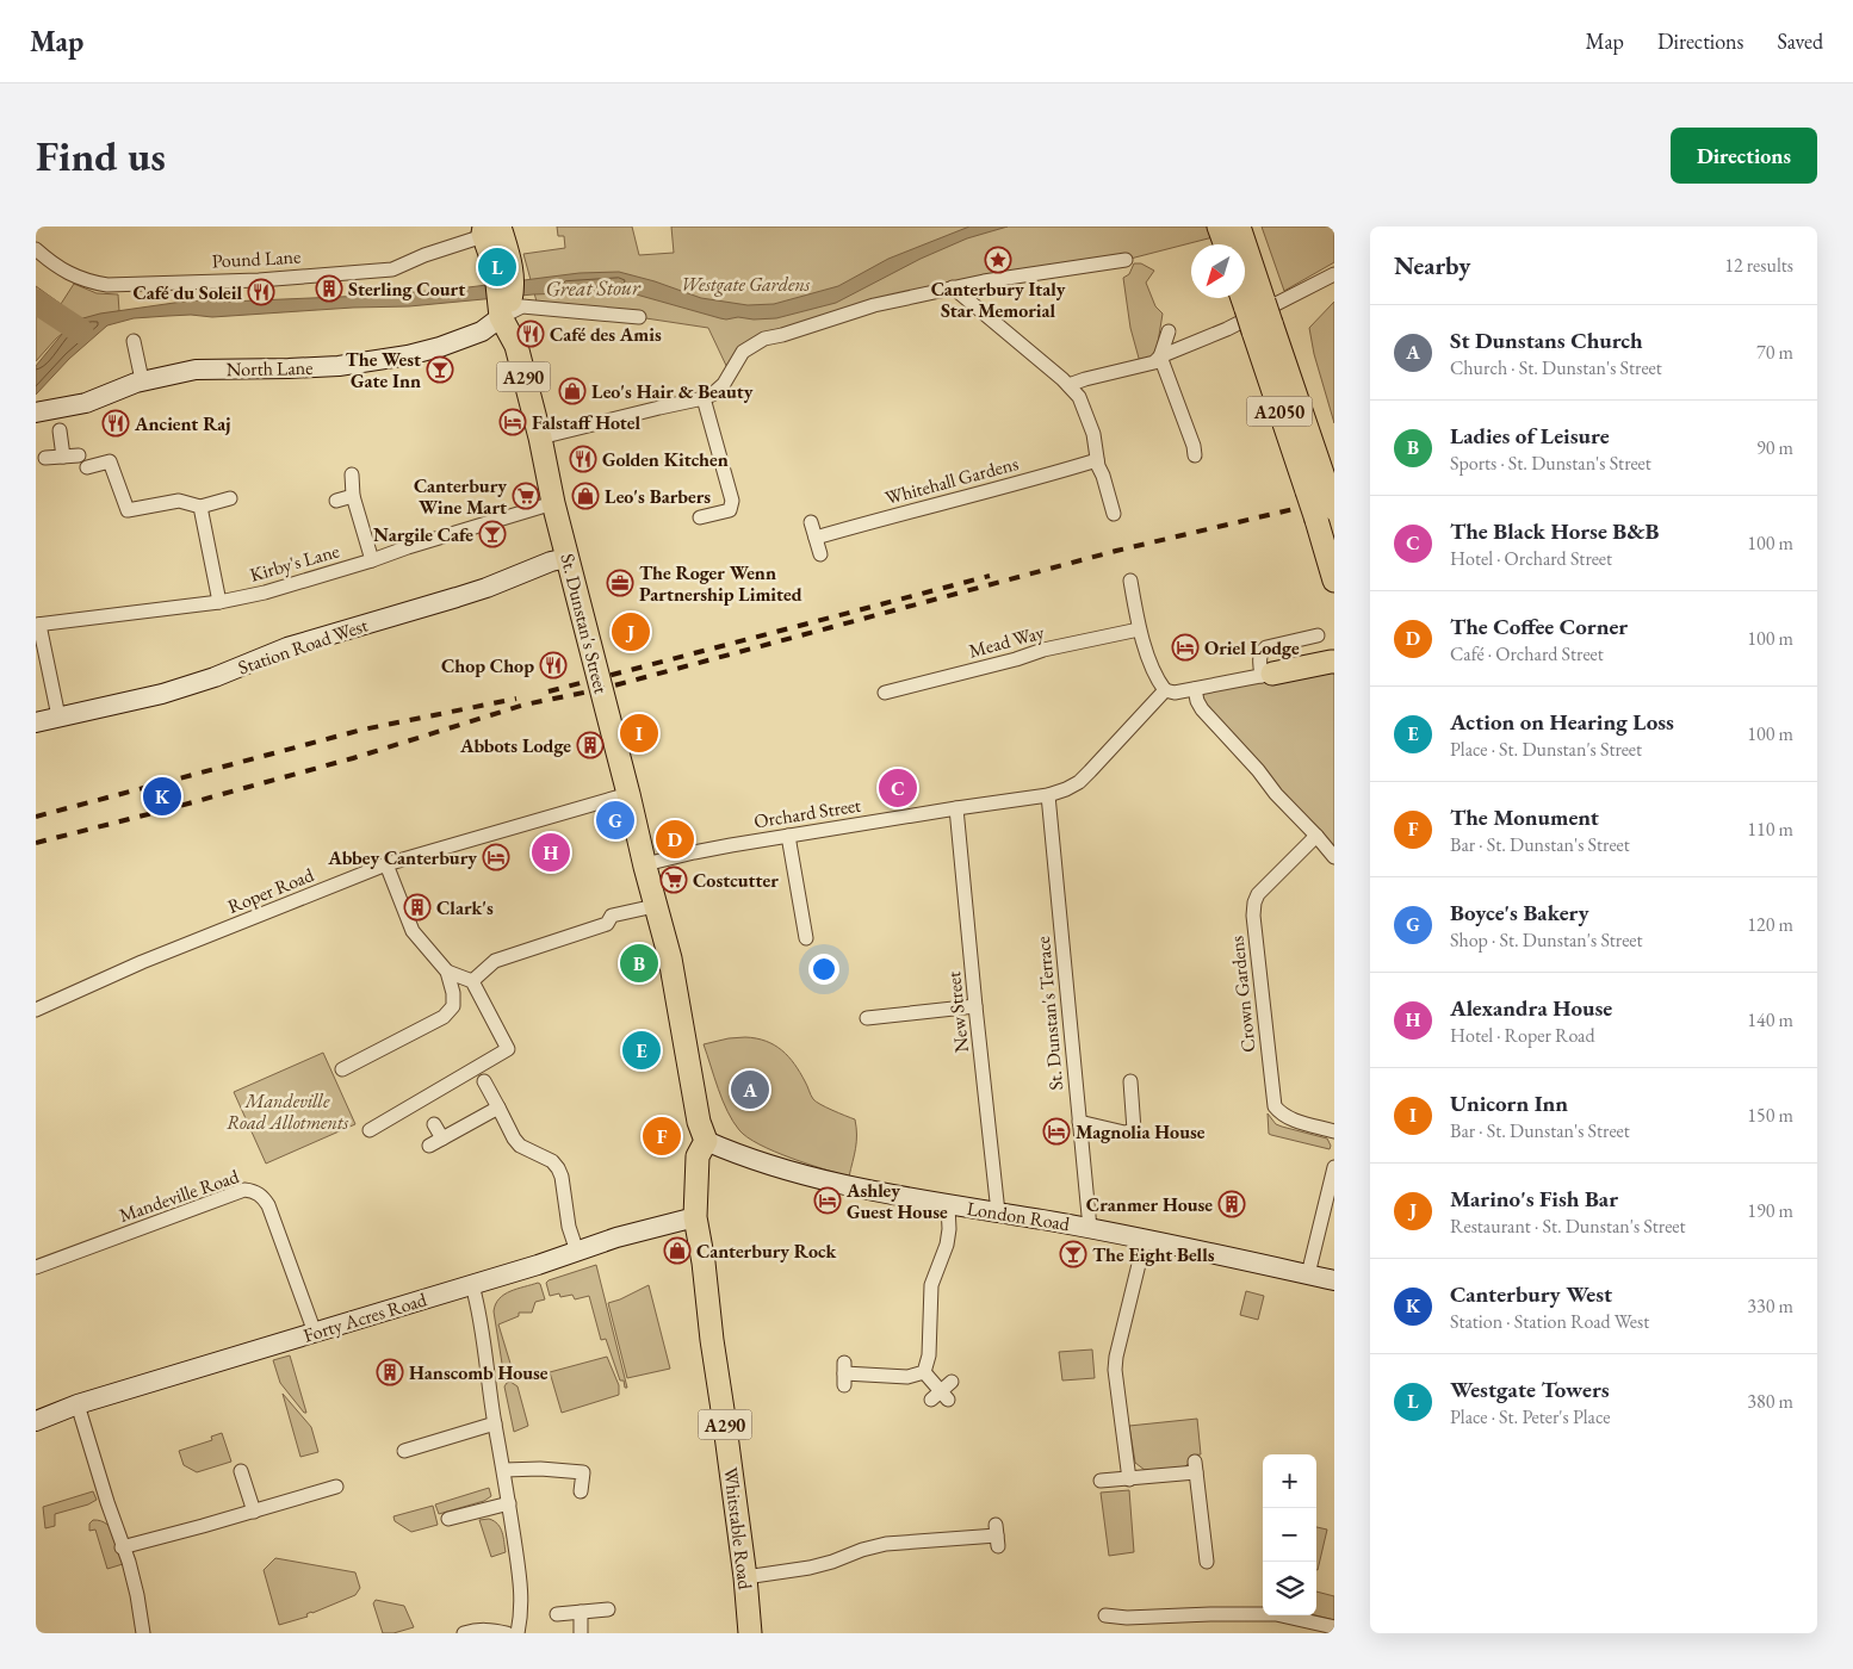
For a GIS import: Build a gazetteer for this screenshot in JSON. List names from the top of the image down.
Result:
{
  "streets": {
    "main road": [
      "A290",
      "A2050",
      "St. Dunstan's Street",
      "Whitstable Road"
    ],
    "street": [
      "Pound Lane",
      "North Lane",
      "Whitehall Gardens",
      "Kirby's Lane",
      "Mead Way",
      "Station Road West",
      "Orchard Street",
      "Roper Road",
      "Crown Gardens",
      "New Street",
      "St. Dunstan's Terrace",
      "Mandeville Road",
      "London Road",
      "Forty Acres Road"
    ]
  },
  "crossings": [
    ["Pound Lane", "A290"],
    ["North Lane", "A290"],
    ["North Lane", "St. Dunstan's Street"],
    ["A290", "St. Dunstan's Street"],
    ["Kirby's Lane", "St. Dunstan's Street"],
    ["Kirby's Lane", "Station Road West"],
    ["St. Dunstan's Street", "Station Road West"],
    ["St. Dunstan's Street", "Orchard Street"],
    ["St. Dunstan's Street", "Roper Road"],
    ["St. Dunstan's Street", "London Road"],
    ["St. Dunstan's Street", "Whitstable Road"],
    ["Orchard Street", "New Street"],
    ["Orchard Street", "St. Dunstan's Terrace"],
    ["New Street", "London Road"],
    ["St. Dunstan's Terrace", "London Road"],
    ["Mandeville Road", "Forty Acres Road"],
    ["London Road", "Whitstable Road"],
    ["Forty Acres Road", "Whitstable Road"]
  ],
  "water": ["Great Stour"],
  "parks": ["Westgate Gardens", "Mandeville Road Allotments"],
  "places": {
    "place": ["Canterbury Italy Star Memorial"],
    "building": [
      "Sterling Court",
      "Abbots Lodge",
      "Clark's",
      "Cranmer House",
      "Hanscomb House"
    ],
    "restaurant": [
      "Café du Soleil",
      "Café des Amis",
      "Ancient Raj",
      "Golden Kitchen",
      "Chop Chop"
    ],
    "bar": ["The West Gate Inn", "Nargile Cafe", "The Eight Bells"],
    "shop": ["Leo's Hair & Beauty", "Leo's Barbers", "Canterbury Rock"],
    "hotel": [
      "Falstaff Hotel",
      "Oriel Lodge",
      "Abbey Canterbury",
      "Magnolia House",
      "Ashley Guest House"
    ],
    "supermarket": ["Canterbury Wine Mart", "Costcutter"],
    "office": ["The Roger Wenn Partnership Limited"]
  },
  "north": "bottom left",
  "page": {
    "header": "Map",
    "nav": ["Map", "Directions", "Saved"],
    "buttons": "Directions",
    "title": "Find us",
    "heading": ["Nearby", "12 results"],
    "pins": [
      "L",
      "J",
      "I",
      "C",
      "K",
      "G",
      "D",
      "H",
      "B",
      "E",
      "A",
      "F"
    ],
    "list": [
      {
        "mark": "A",
        "name": "St Dunstans Church",
        "note": "Church · St. Dunstan's Street",
        "value": "70 m"
      },
      {
        "mark": "B",
        "name": "Ladies of Leisure",
        "note": "Sports · St. Dunstan's Street",
        "value": "90 m"
      },
      {
        "mark": "C",
        "name": "The Black Horse B&B",
        "note": "Hotel · Orchard Street",
        "value": "100 m"
      },
      {
        "mark": "D",
        "name": "The Coffee Corner",
        "note": "Café · Orchard Street",
        "value": "100 m"
      },
      {
        "mark": "E",
        "name": "Action on Hearing Loss",
        "note": "Place · St. Dunstan's Street",
        "value": "100 m"
      },
      {
        "mark": "F",
        "name": "The Monument",
        "note": "Bar · St. Dunstan's Street",
        "value": "110 m"
      },
      {
        "mark": "G",
        "name": "Boyce's Bakery",
        "note": "Shop · St. Dunstan's Street",
        "value": "120 m"
      },
      {
        "mark": "H",
        "name": "Alexandra House",
        "note": "Hotel · Roper Road",
        "value": "140 m"
      },
      {
        "mark": "I",
        "name": "Unicorn Inn",
        "note": "Bar · St. Dunstan's Street",
        "value": "150 m"
      },
      {
        "mark": "J",
        "name": "Marino's Fish Bar",
        "note": "Restaurant · St. Dunstan's Street",
        "value": "190 m"
      },
      {
        "mark": "K",
        "name": "Canterbury West",
        "note": "Station · Station Road West",
        "value": "330 m"
      },
      {
        "mark": "L",
        "name": "Westgate Towers",
        "note": "Place · St. Peter's Place",
        "value": "380 m"
      }
    ],
    "map_buttons": ["+", "−"]
  }
}
